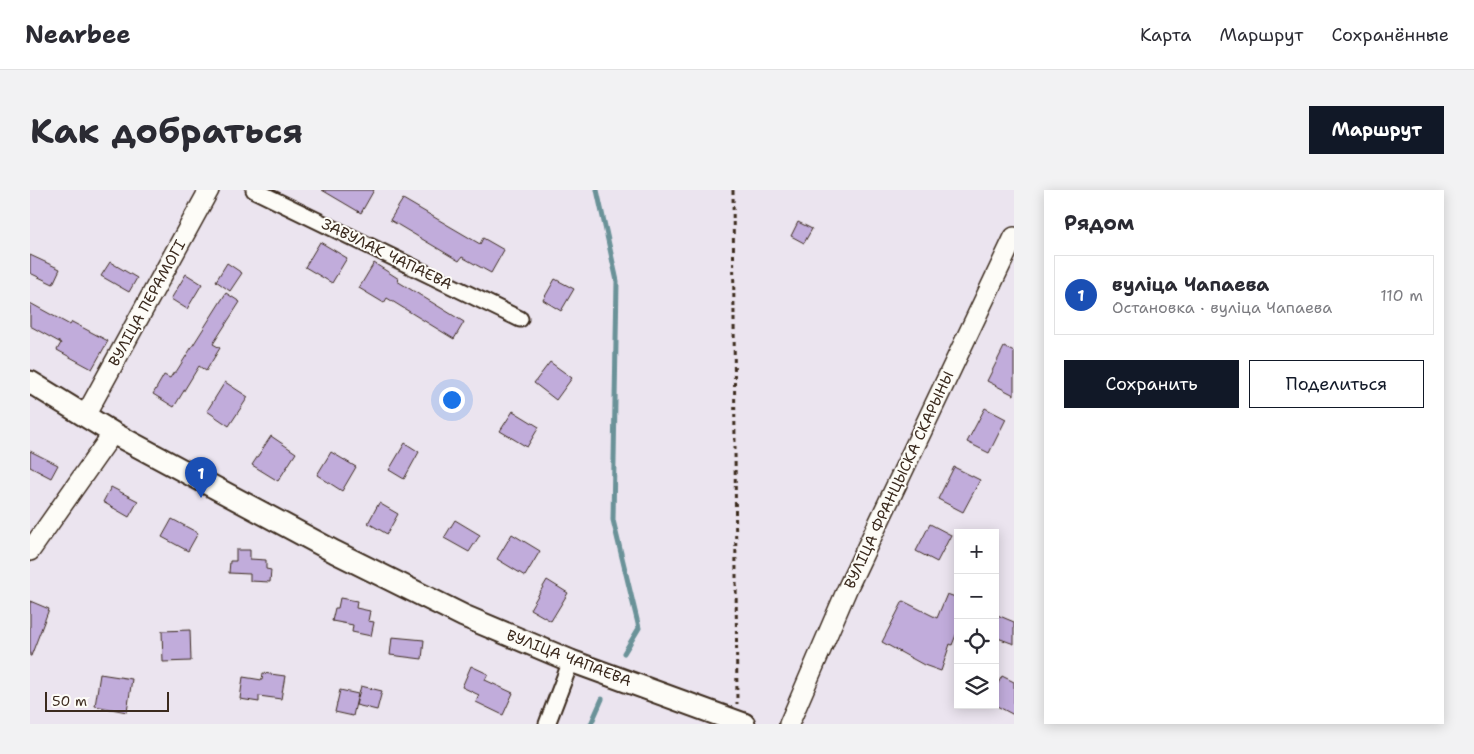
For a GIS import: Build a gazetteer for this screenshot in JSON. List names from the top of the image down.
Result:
{
  "streets": {
    "main road": ["ВУЛІЦА ЧАПАЕВА"],
    "street": ["ЗАВУЛАК ЧАПАЕВА", "ВУЛІЦА ПЕРАМОГІ", "ВУЛІЦА ФРАНЦЫСКА СКАРЫНЫ"]
  },
  "crossings": [
    ["ВУЛІЦА ПЕРАМОГІ", "ВУЛІЦА ЧАПАЕВА"]
  ],
  "scale_bar": "50 m",
  "page": {
    "header": "Nearbee",
    "nav": ["Карта", "Маршрут", "Сохранённые"],
    "buttons": [
      "Маршрут",
      ["Сохранить", "Поделиться"]
    ],
    "title": "Как добраться",
    "heading": "Рядом",
    "list": [
      {
        "mark": "1",
        "name": "вуліца Чапаева",
        "note": "Остановка · вуліца Чапаева",
        "value": "110 m"
      }
    ],
    "pins": "1",
    "map_buttons": ["+", "−"],
    "scale": "50 m"
  }
}
